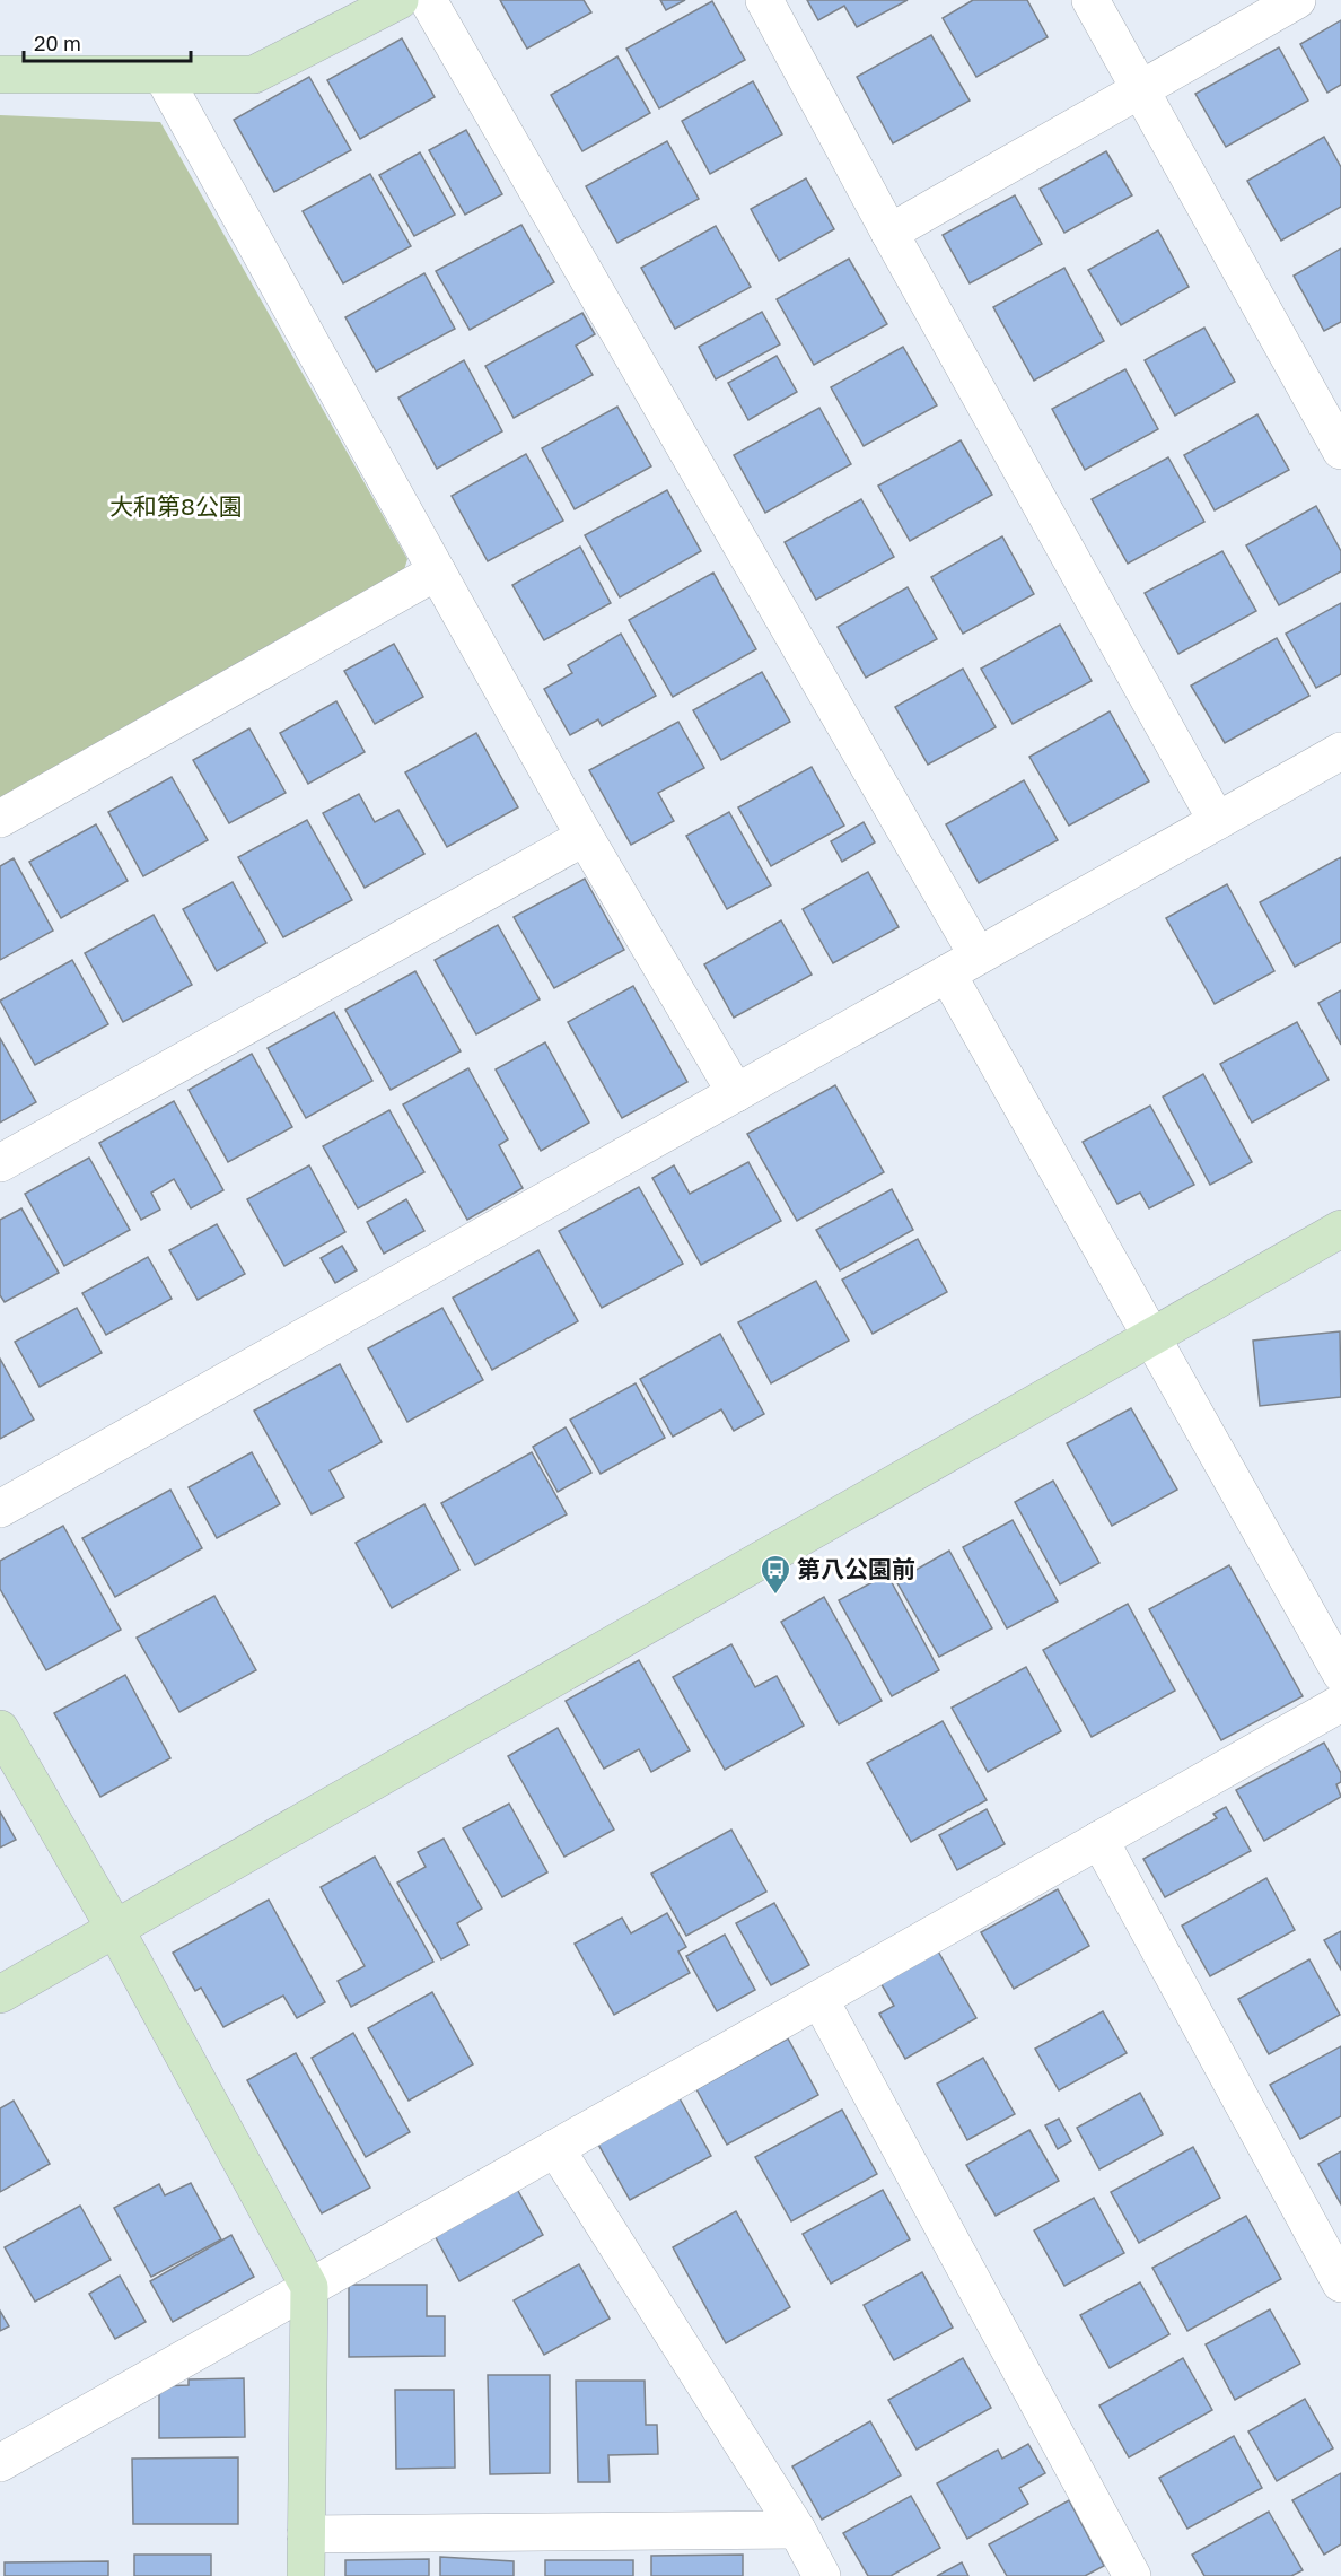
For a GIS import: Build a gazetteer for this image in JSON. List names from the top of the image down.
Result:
{
  "parks": ["大和第8公園"],
  "places": {
    "bus stop": ["第八公園前"]
  },
  "scale_bar": "20 m"
}
